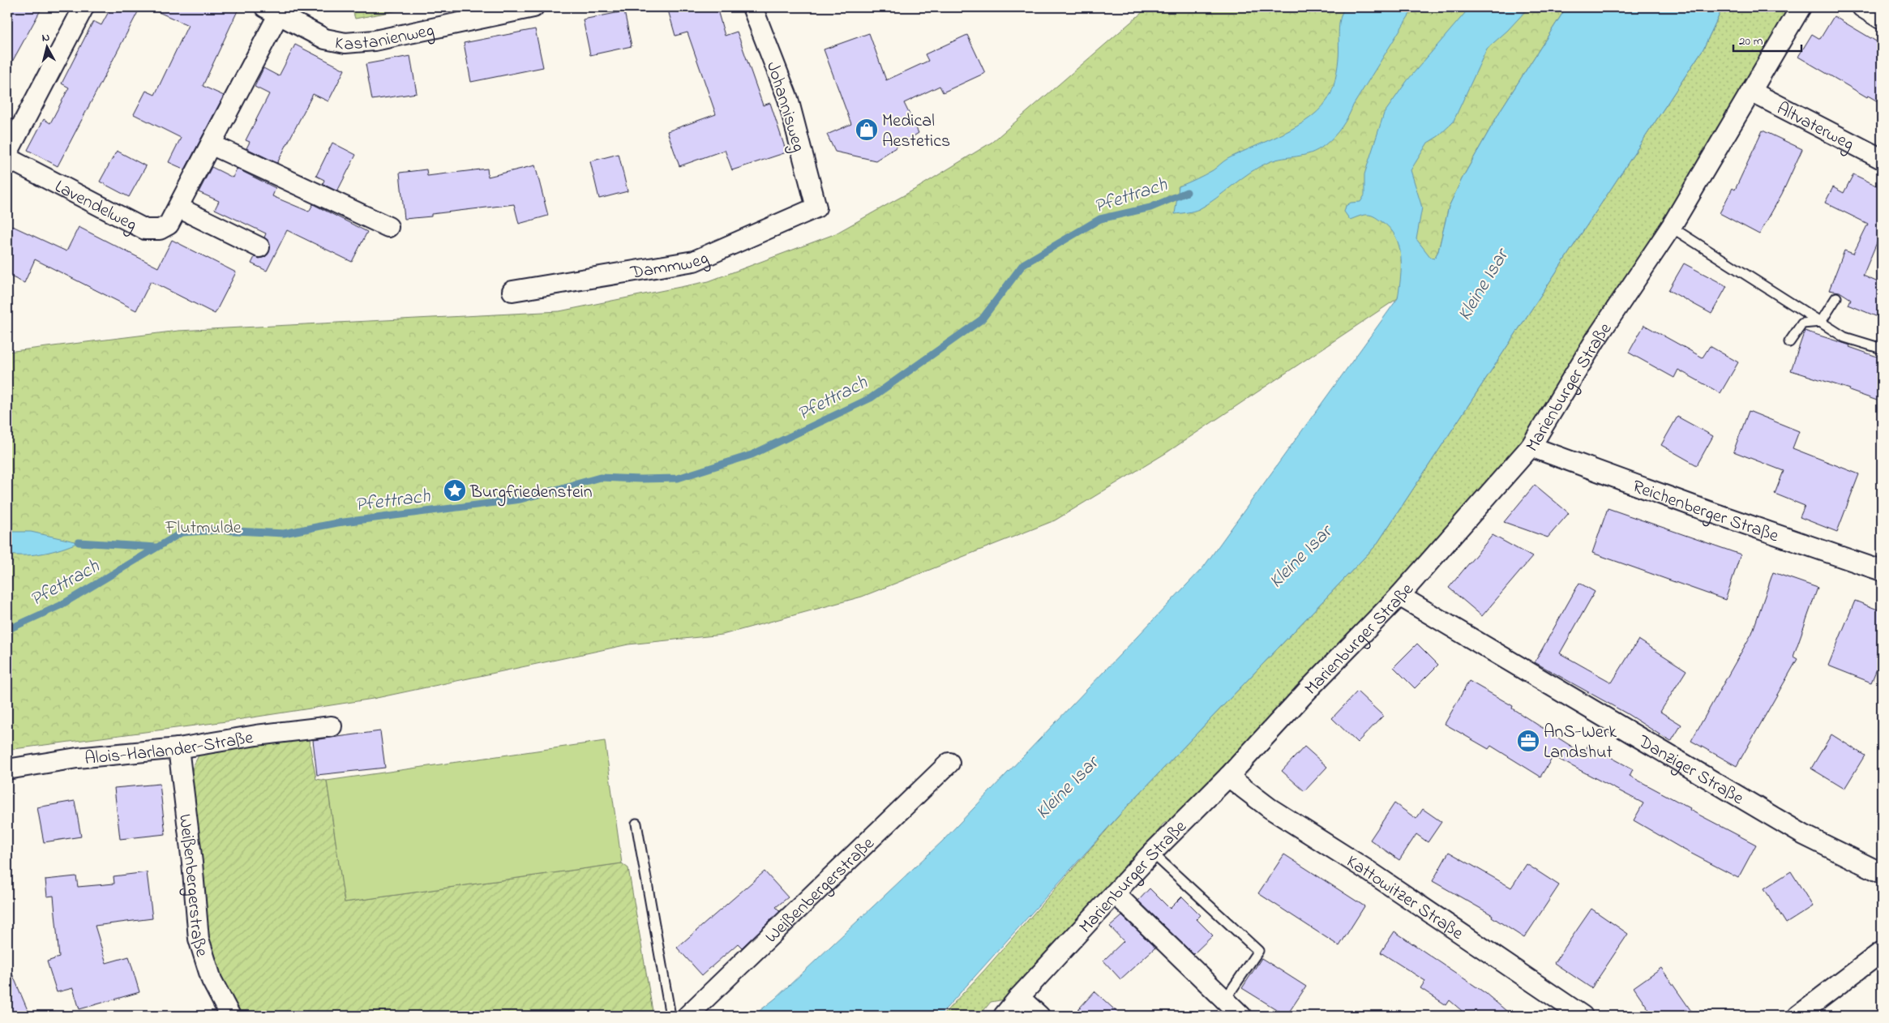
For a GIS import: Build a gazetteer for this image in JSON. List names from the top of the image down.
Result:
{
  "streets": {
    "street": [
      "Kastanienweg",
      "Johannisweg",
      "Altvaterweg",
      "Lavendelweg",
      "Dammweg",
      "Marienburger Straße",
      "Reichenberger Straße",
      "Alois-Harlander-Straße",
      "Danziger Straße",
      "Weißenbergerstraße",
      "Kattowitzer Straße"
    ]
  },
  "crossings": [
    ["Kastanienweg", "Lavendelweg"],
    ["Johannisweg", "Dammweg"],
    ["Altvaterweg", "Marienburger Straße"],
    ["Marienburger Straße", "Reichenberger Straße"],
    ["Marienburger Straße", "Danziger Straße"],
    ["Marienburger Straße", "Kattowitzer Straße"],
    ["Alois-Harlander-Straße", "Weißenbergerstraße"]
  ],
  "water": ["Pfettrach", "Kleine Isar"],
  "parks": ["Flutmulde"],
  "places": {
    "shop": ["Medical Aestetics"],
    "place": ["Burgfriedenstein"],
    "office": ["AnS-Werk Landshut"]
  },
  "scale_bar": "20 m",
  "north": "top"
}
